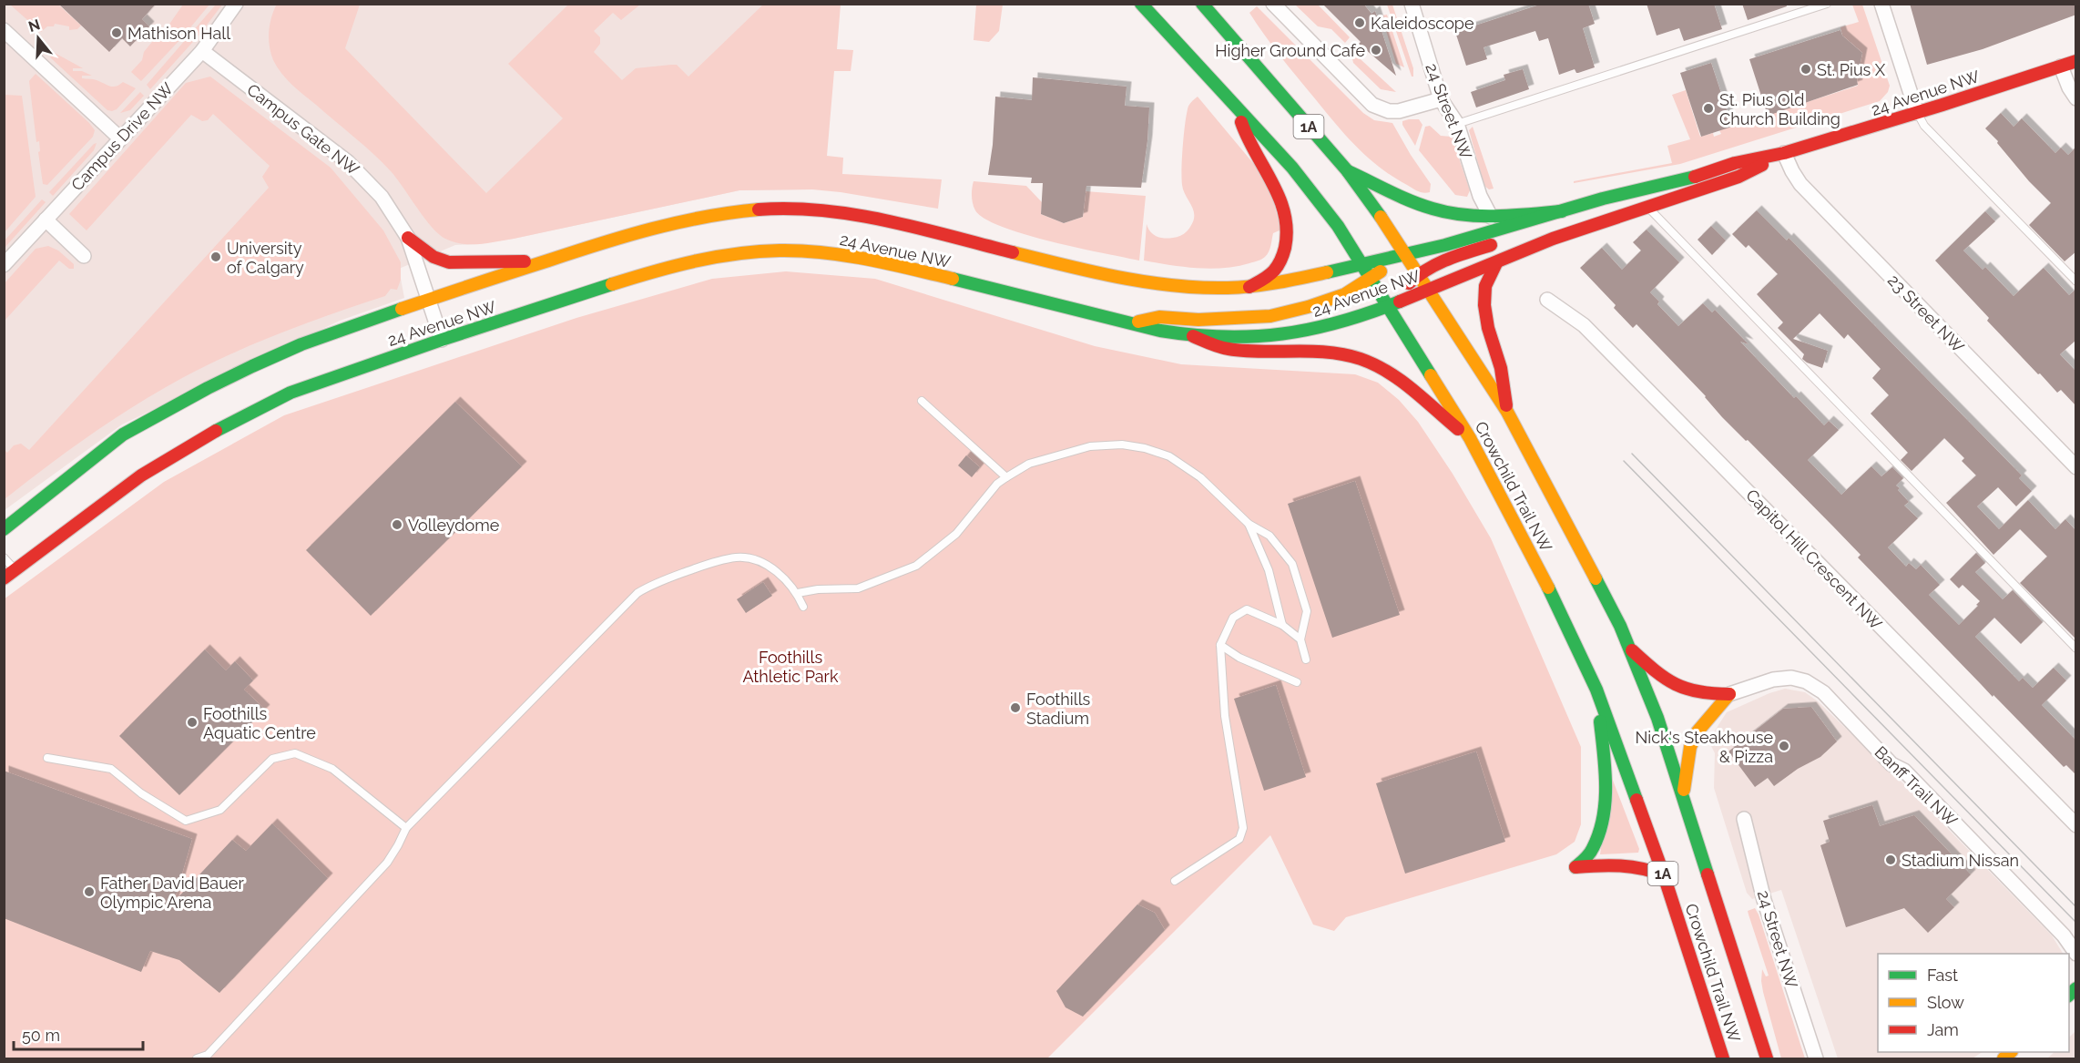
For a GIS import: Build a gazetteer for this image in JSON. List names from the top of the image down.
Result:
{
  "streets": {
    "main road": ["24 Avenue NW", "1A", "Crowchild Trail NW"],
    "street": [
      "24 Street NW",
      "Campus Gate NW",
      "Campus Drive NW",
      "23 Street NW",
      "Capitol Hill Crescent NW",
      "Banff Trail NW"
    ]
  },
  "crossings": [
    ["24 Avenue NW", "Campus Gate NW"],
    ["24 Avenue NW", "23 Street NW"],
    ["24 Avenue NW", "Crowchild Trail NW"],
    ["Campus Gate NW", "Campus Drive NW"]
  ],
  "parks": ["Foothills Athletic Park"],
  "places": [
    "Kaleidoscope",
    "Mathison Hall",
    "Higher Ground Cafe",
    "St. Pius X",
    "St. Pius Old Church Building",
    "University of Calgary",
    "Volleydome",
    "Foothills Stadium",
    "Foothills Aquatic Centre",
    "Nick's Steakhouse & Pizza",
    "Stadium Nissan",
    "Father David Bauer Olympic Arena"
  ],
  "legend": ["Fast", "Slow", "Jam"],
  "scale_bar": "50 m",
  "north": "top"
}
